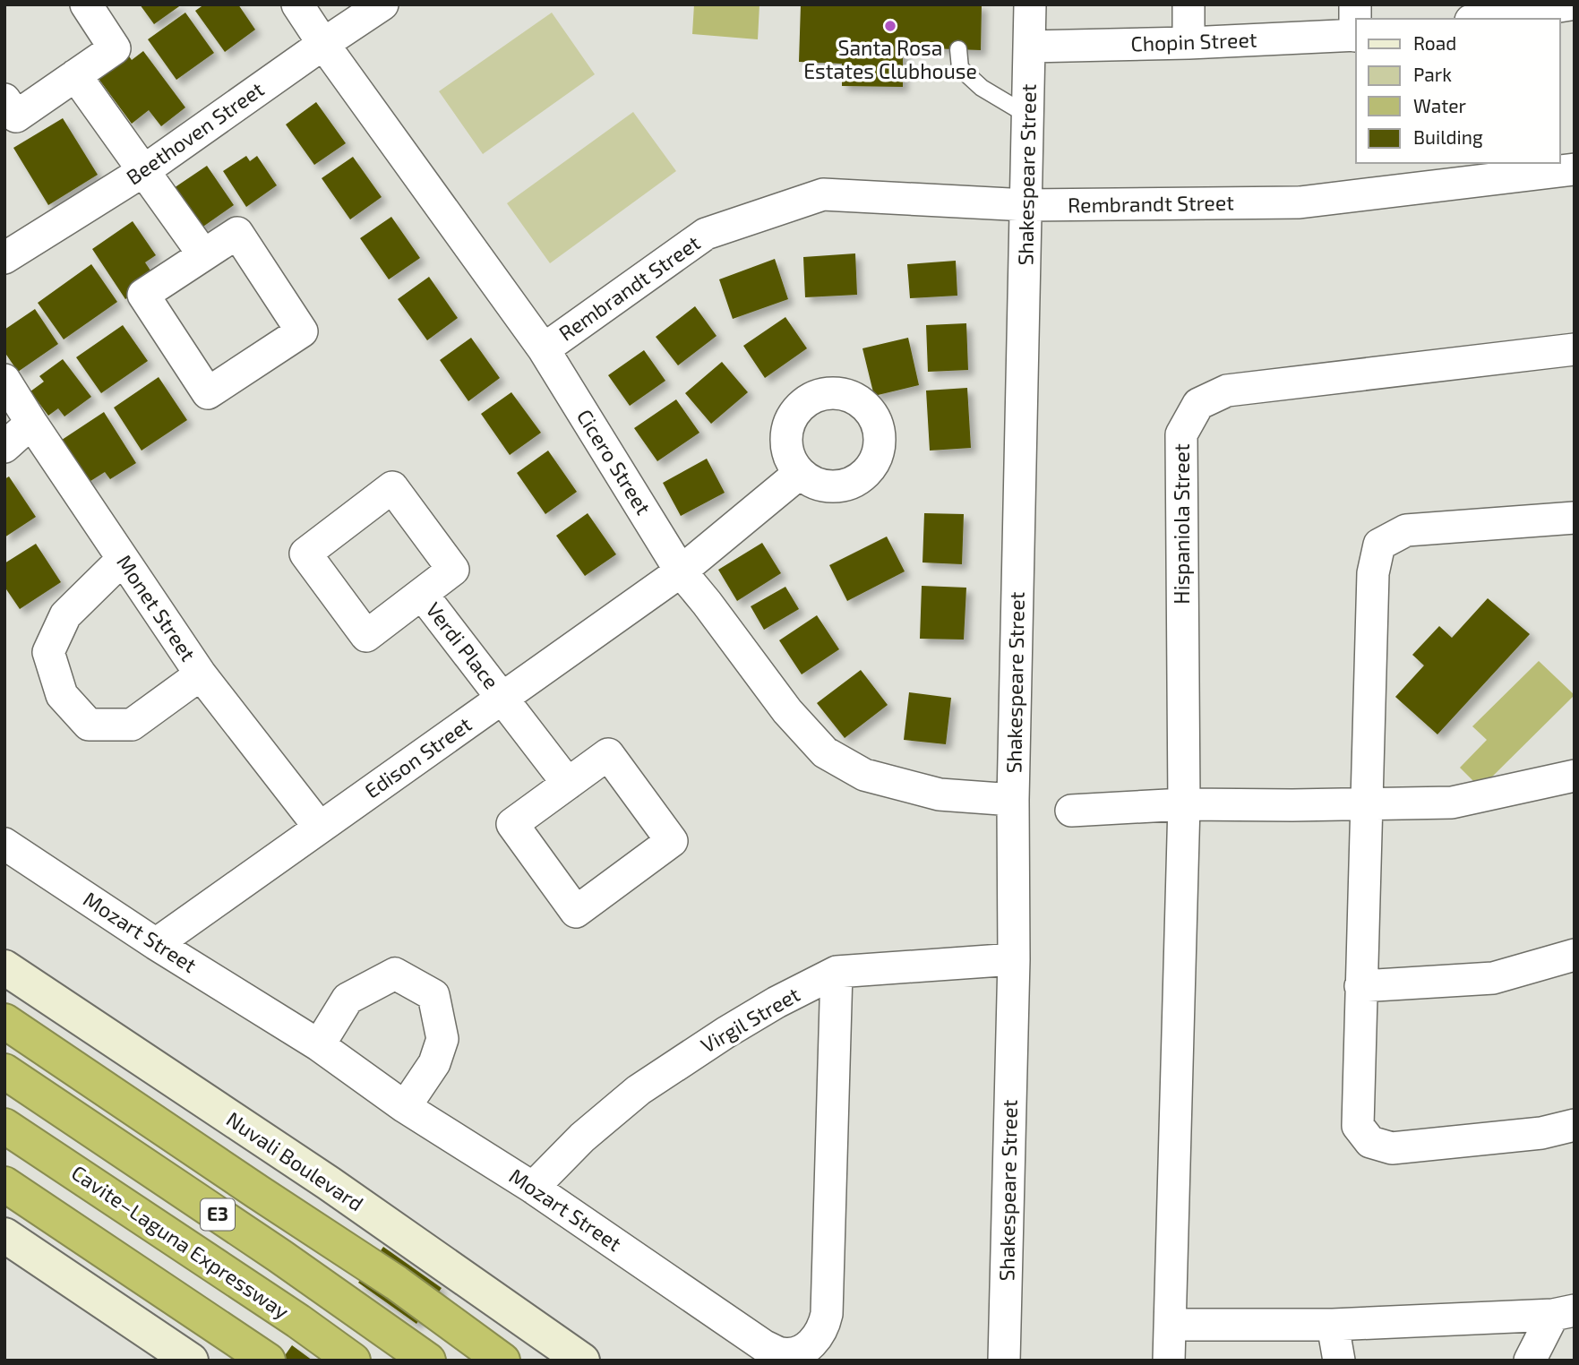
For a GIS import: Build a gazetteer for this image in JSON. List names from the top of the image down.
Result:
{
  "streets": {
    "highway": ["E3", "Cavite–Laguna Expressway"],
    "main road": ["Nuvali Boulevard"],
    "street": [
      "Chopin Street",
      "Beethoven Street",
      "Shakespeare Street",
      "Rembrandt Street",
      "Cicero Street",
      "Hispaniola Street",
      "Monet Street",
      "Verdi Place",
      "Edison Street",
      "Mozart Street",
      "Virgil Street"
    ]
  },
  "crossings": [
    ["Chopin Street", "Shakespeare Street"],
    ["Beethoven Street", "Cicero Street"],
    ["Shakespeare Street", "Rembrandt Street"],
    ["Shakespeare Street", "Cicero Street"],
    ["Shakespeare Street", "Virgil Street"],
    ["Rembrandt Street", "Cicero Street"],
    ["Cicero Street", "Edison Street"],
    ["Monet Street", "Edison Street"],
    ["Verdi Place", "Edison Street"],
    ["Edison Street", "Mozart Street"],
    ["Mozart Street", "Virgil Street"]
  ],
  "places": ["Santa Rosa Estates Clubhouse"],
  "legend": [
    "Road",
    "Park",
    "Water",
    "Building"
  ]
}
